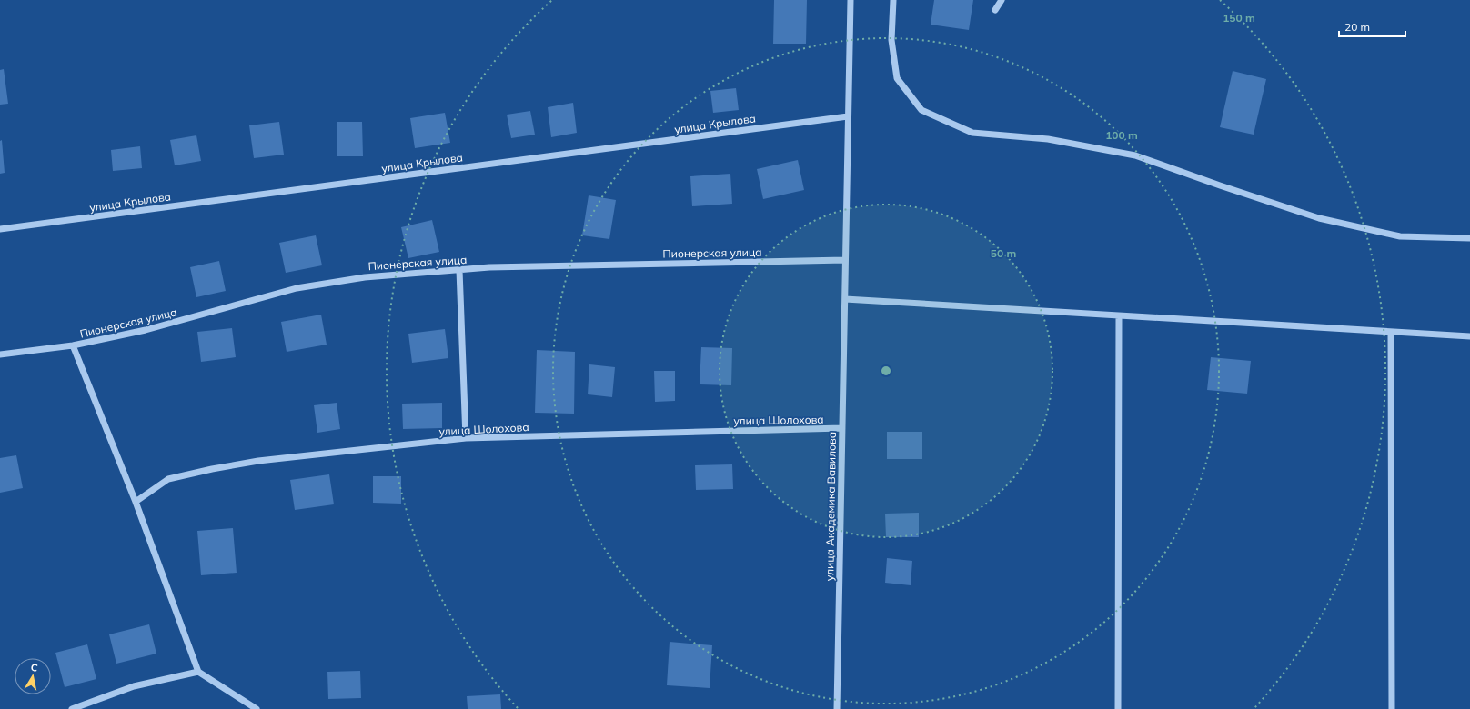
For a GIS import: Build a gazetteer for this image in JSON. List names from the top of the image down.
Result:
{
  "streets": {
    "street": [
      "улица Крылова",
      "Пионерская улица",
      "улица Шолохова",
      "улица Академика Вавилова"
    ]
  },
  "crossings": [
    ["улица Крылова", "улица Академика Вавилова"],
    ["Пионерская улица", "улица Академика Вавилова"],
    ["улица Шолохова", "улица Академика Вавилова"]
  ],
  "scale_bar": "20 m",
  "north": "top",
  "rings": ["150 m", "100 m", "50 m"]
}
